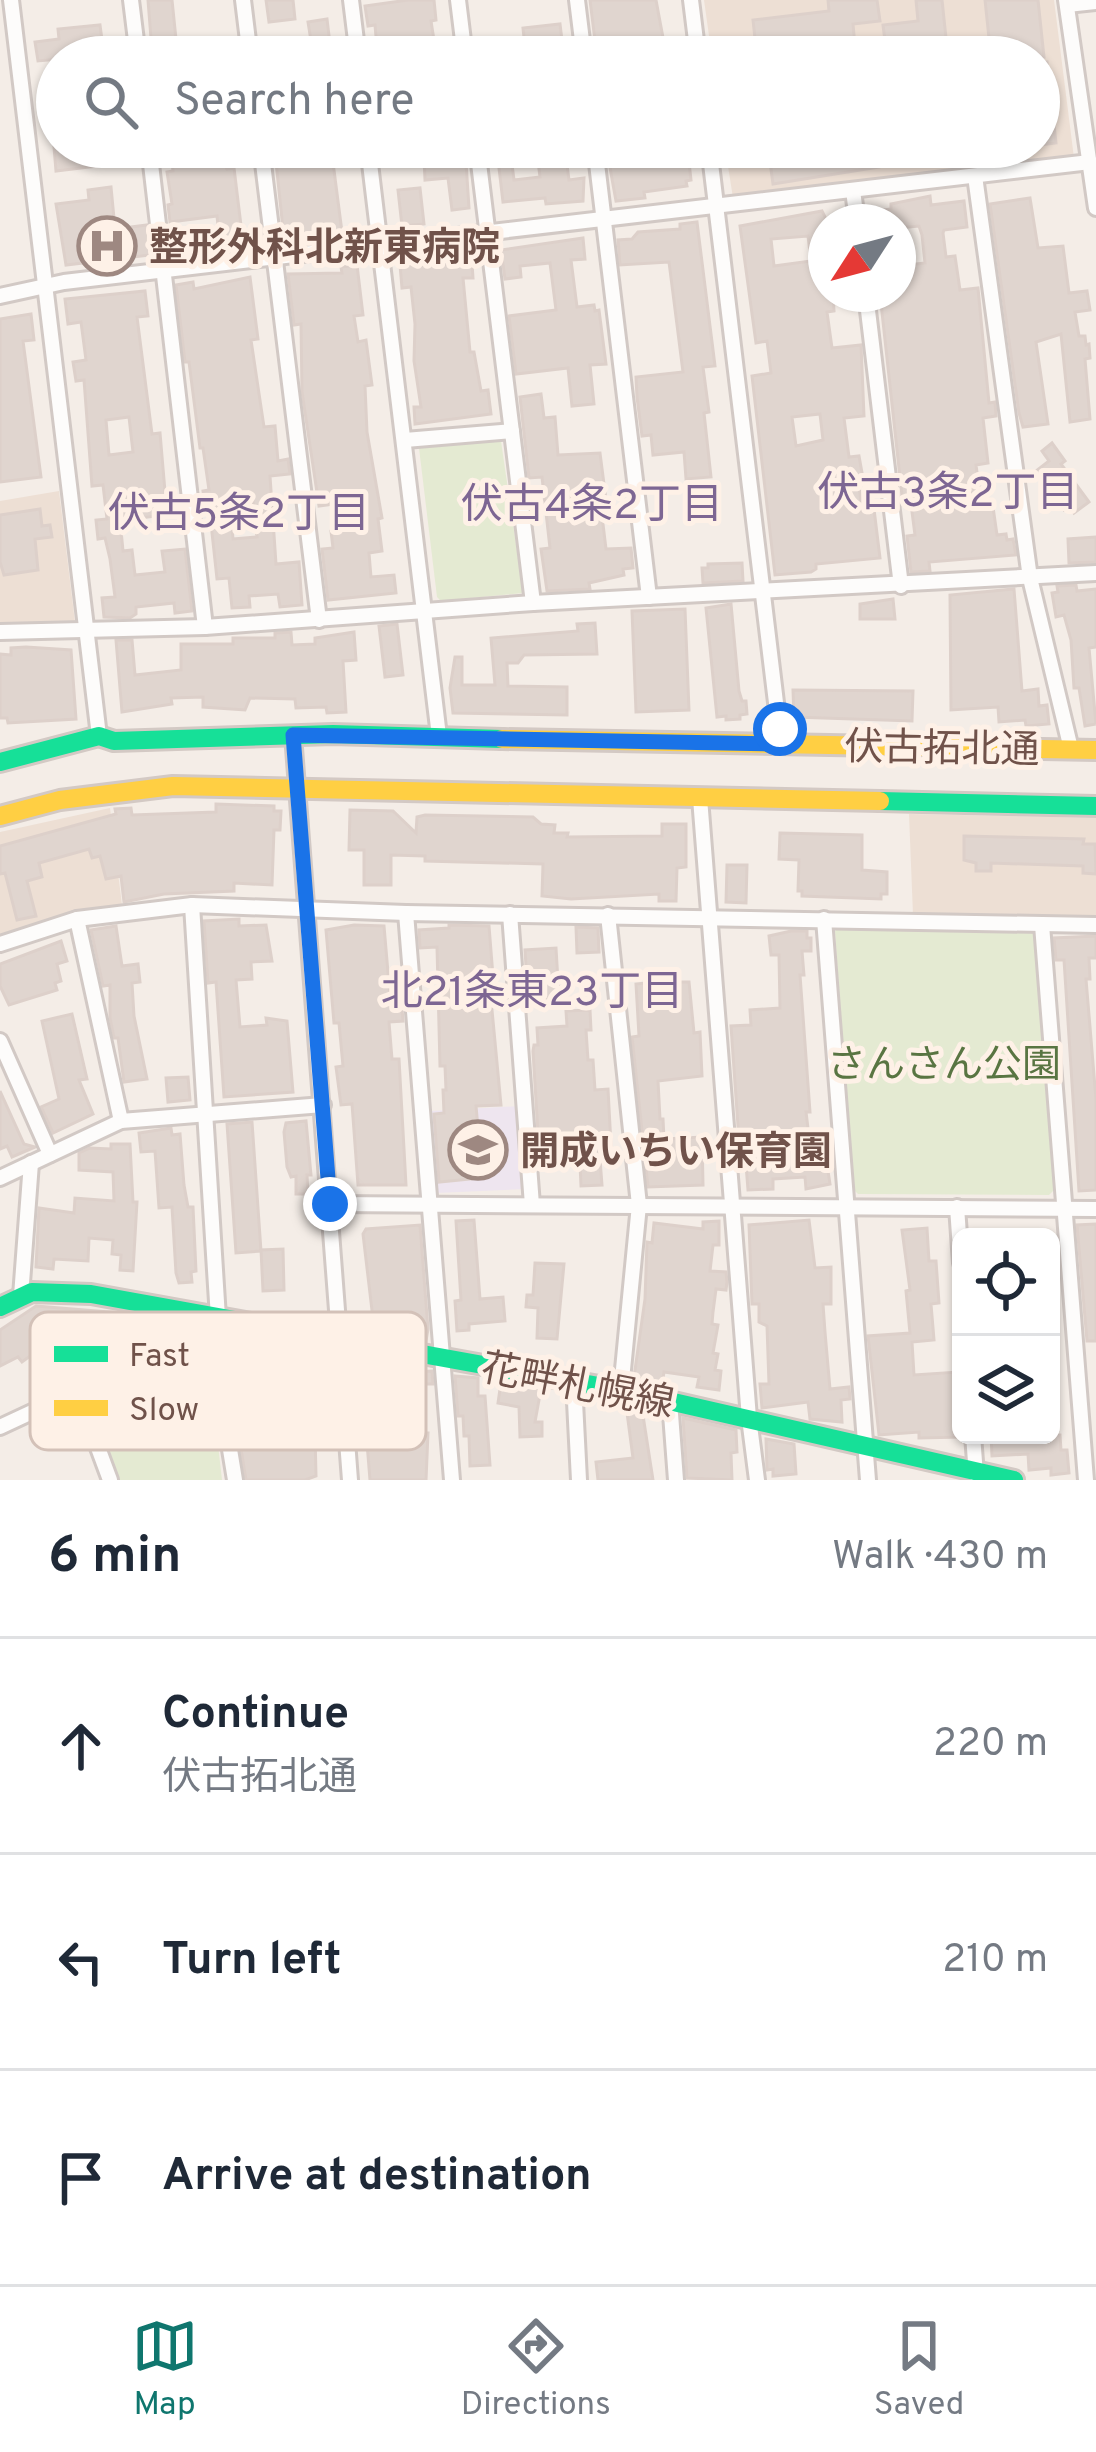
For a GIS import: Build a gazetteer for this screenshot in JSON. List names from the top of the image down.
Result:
{
  "streets": {
    "street": ["伏古拓北通", "花畔札幌線"]
  },
  "districts": [
    "伏古3条2丁目",
    "伏古4条2丁目",
    "伏古5条2丁目",
    "北21条東23丁目"
  ],
  "parks": ["さんさん公園"],
  "places": {
    "hospital": ["整形外科北新東病院"],
    "school or university": ["開成いちい保育園"]
  },
  "legend": ["Fast", "Slow"],
  "north": "bottom left",
  "page": {
    "search": "Search here",
    "heading": ["6 min", "Walk · 430 m"],
    "list": [
      ["Continue", "伏古拓北通", "220 m"],
      ["Turn left", "210 m"],
      "Arrive at destination"
    ],
    "nav": ["Map", "Directions", "Saved"]
  }
}
